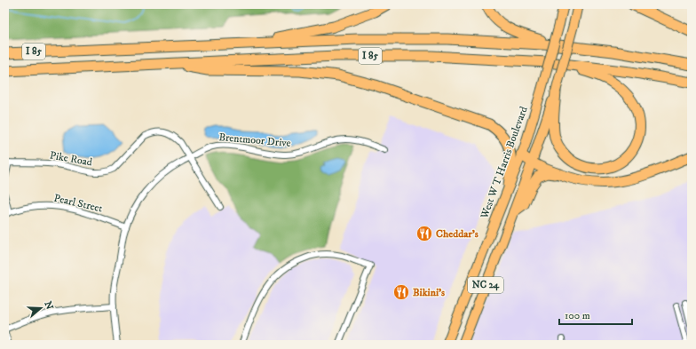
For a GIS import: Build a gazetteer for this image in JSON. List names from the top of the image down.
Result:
{
  "streets": {
    "highway": ["I 85"],
    "main road": ["West W T Harris Boulevard", "NC 24"],
    "street": ["Brentmoor Drive", "Pike Road", "Pearl Street"]
  },
  "crossings": [
    ["Brentmoor Drive", "Pike Road"],
    ["Brentmoor Drive", "Pearl Street"]
  ],
  "places": {
    "restaurant": ["Cheddar's", "Bikini's"]
  },
  "scale_bar": "100 m",
  "north": "right"
}
